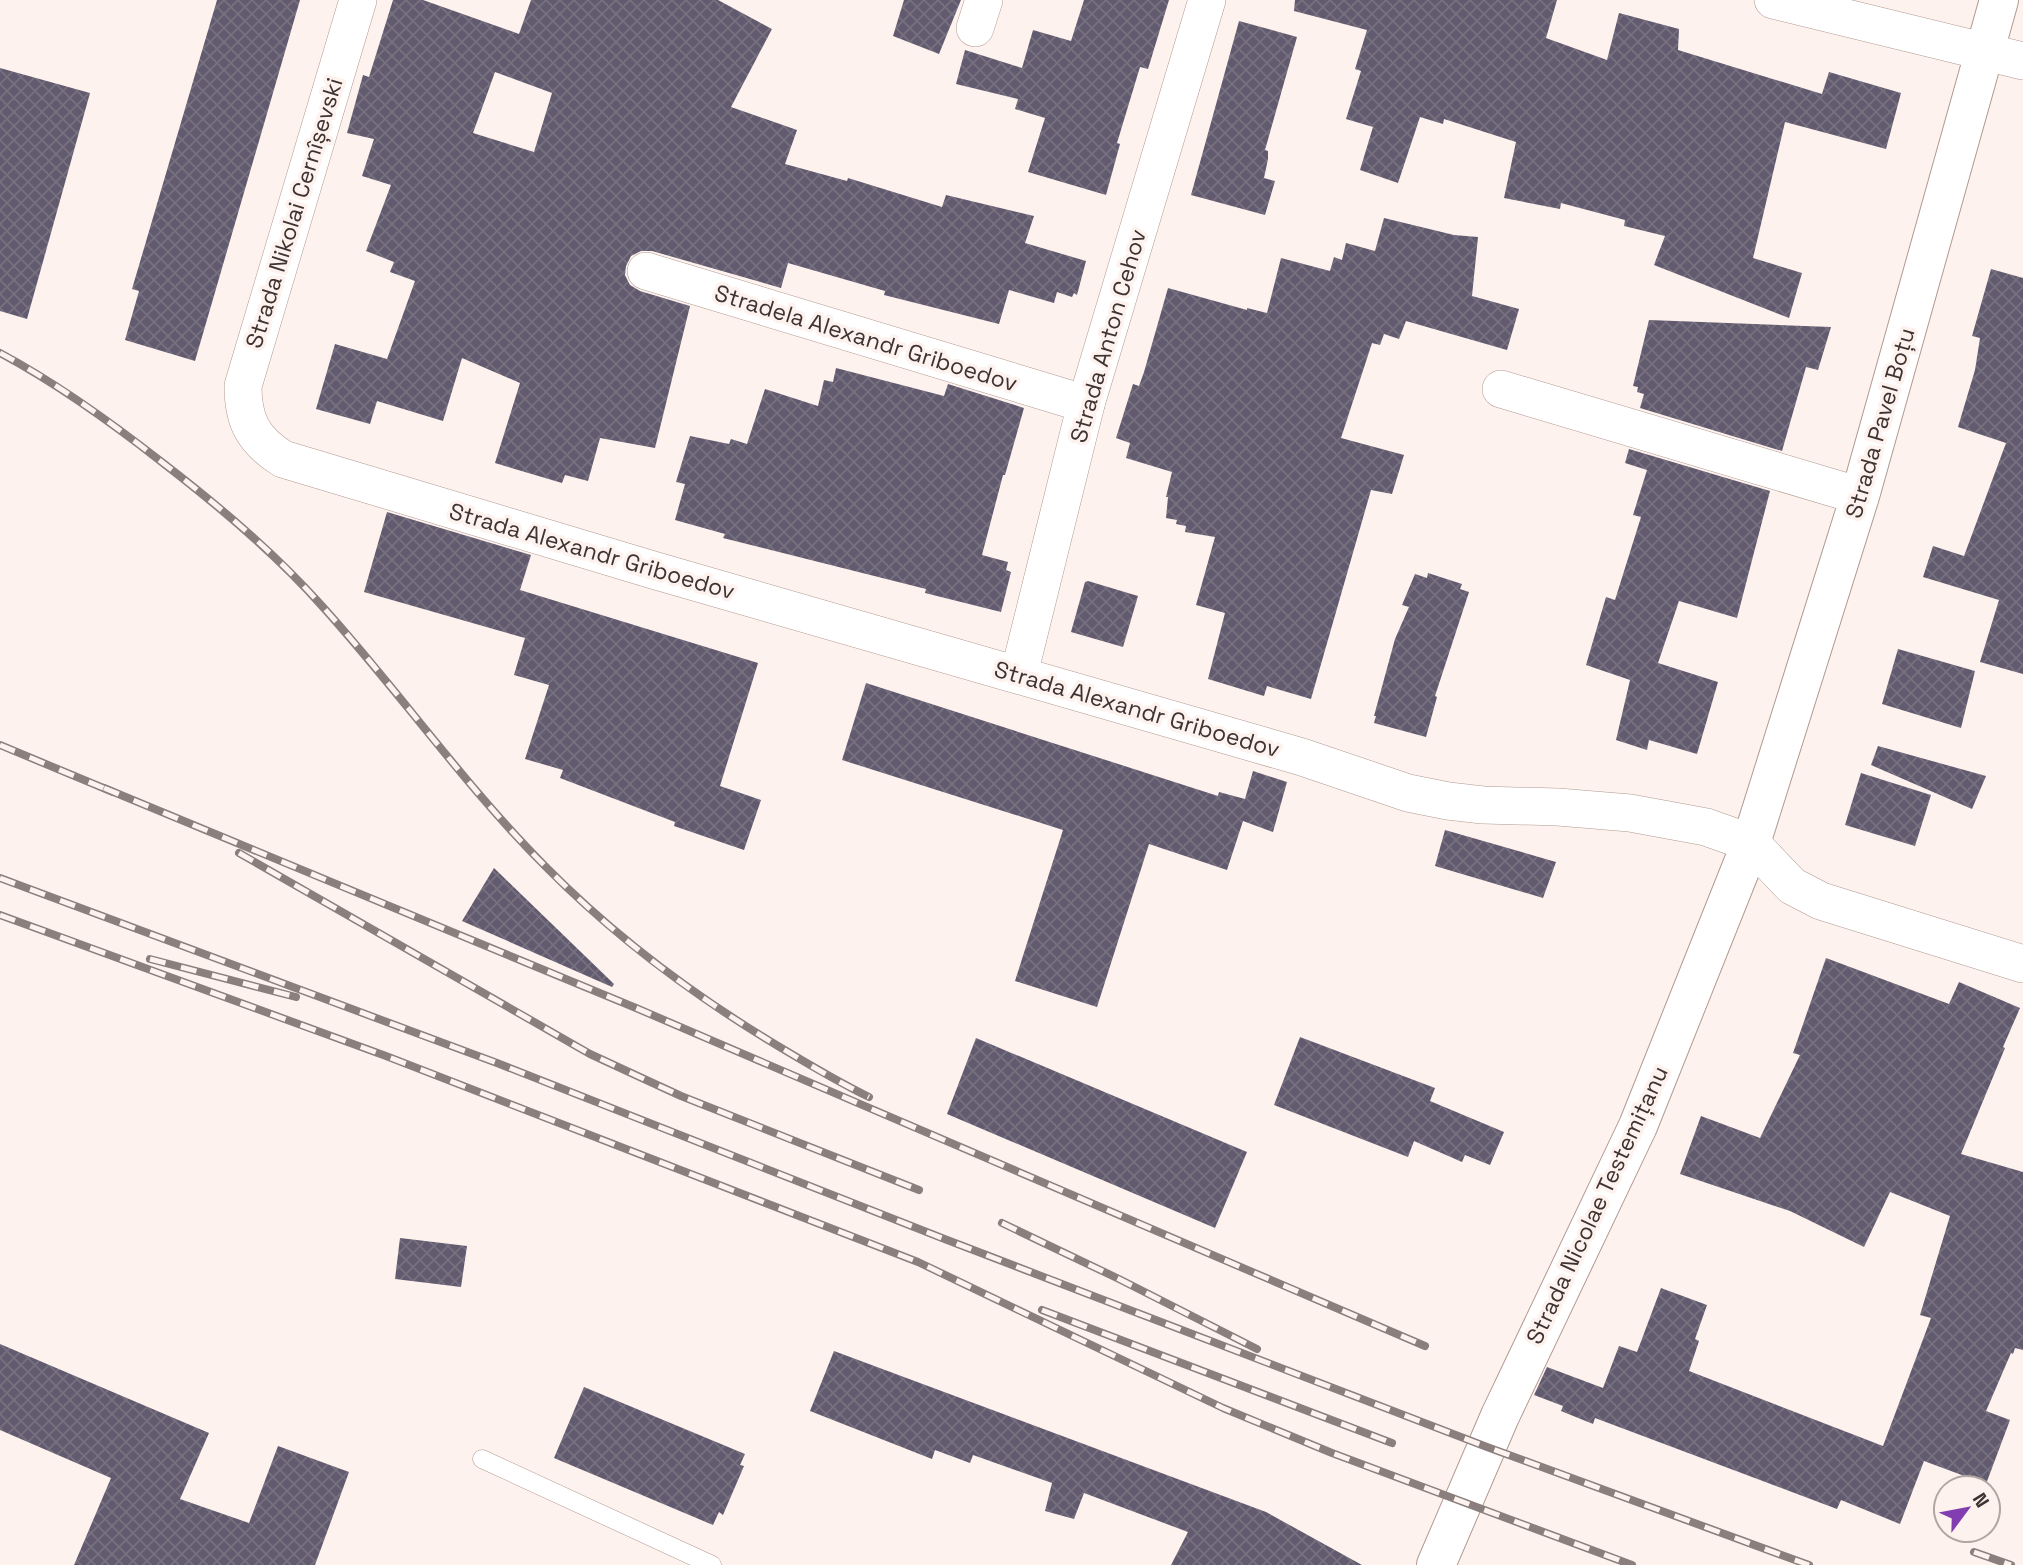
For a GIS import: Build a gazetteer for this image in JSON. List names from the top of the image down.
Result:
{
  "streets": {
    "main road": ["Strada Pavel Boțu", "Strada Nicolae Testemițanu"],
    "street": [
      "Strada Nikolai Cernîșevski",
      "Strada Anton Cehov",
      "Stradela Alexandr Griboedov",
      "Strada Alexandr Griboedov"
    ]
  },
  "crossings": [
    ["Strada Nikolai Cernîșevski", "Strada Alexandr Griboedov"],
    ["Strada Anton Cehov", "Stradela Alexandr Griboedov"],
    ["Strada Anton Cehov", "Strada Alexandr Griboedov"],
    ["Strada Pavel Boțu", "Strada Alexandr Griboedov"],
    ["Strada Pavel Boțu", "Strada Nicolae Testemițanu"],
    ["Strada Alexandr Griboedov", "Strada Nicolae Testemițanu"]
  ],
  "north": "top right"
}
